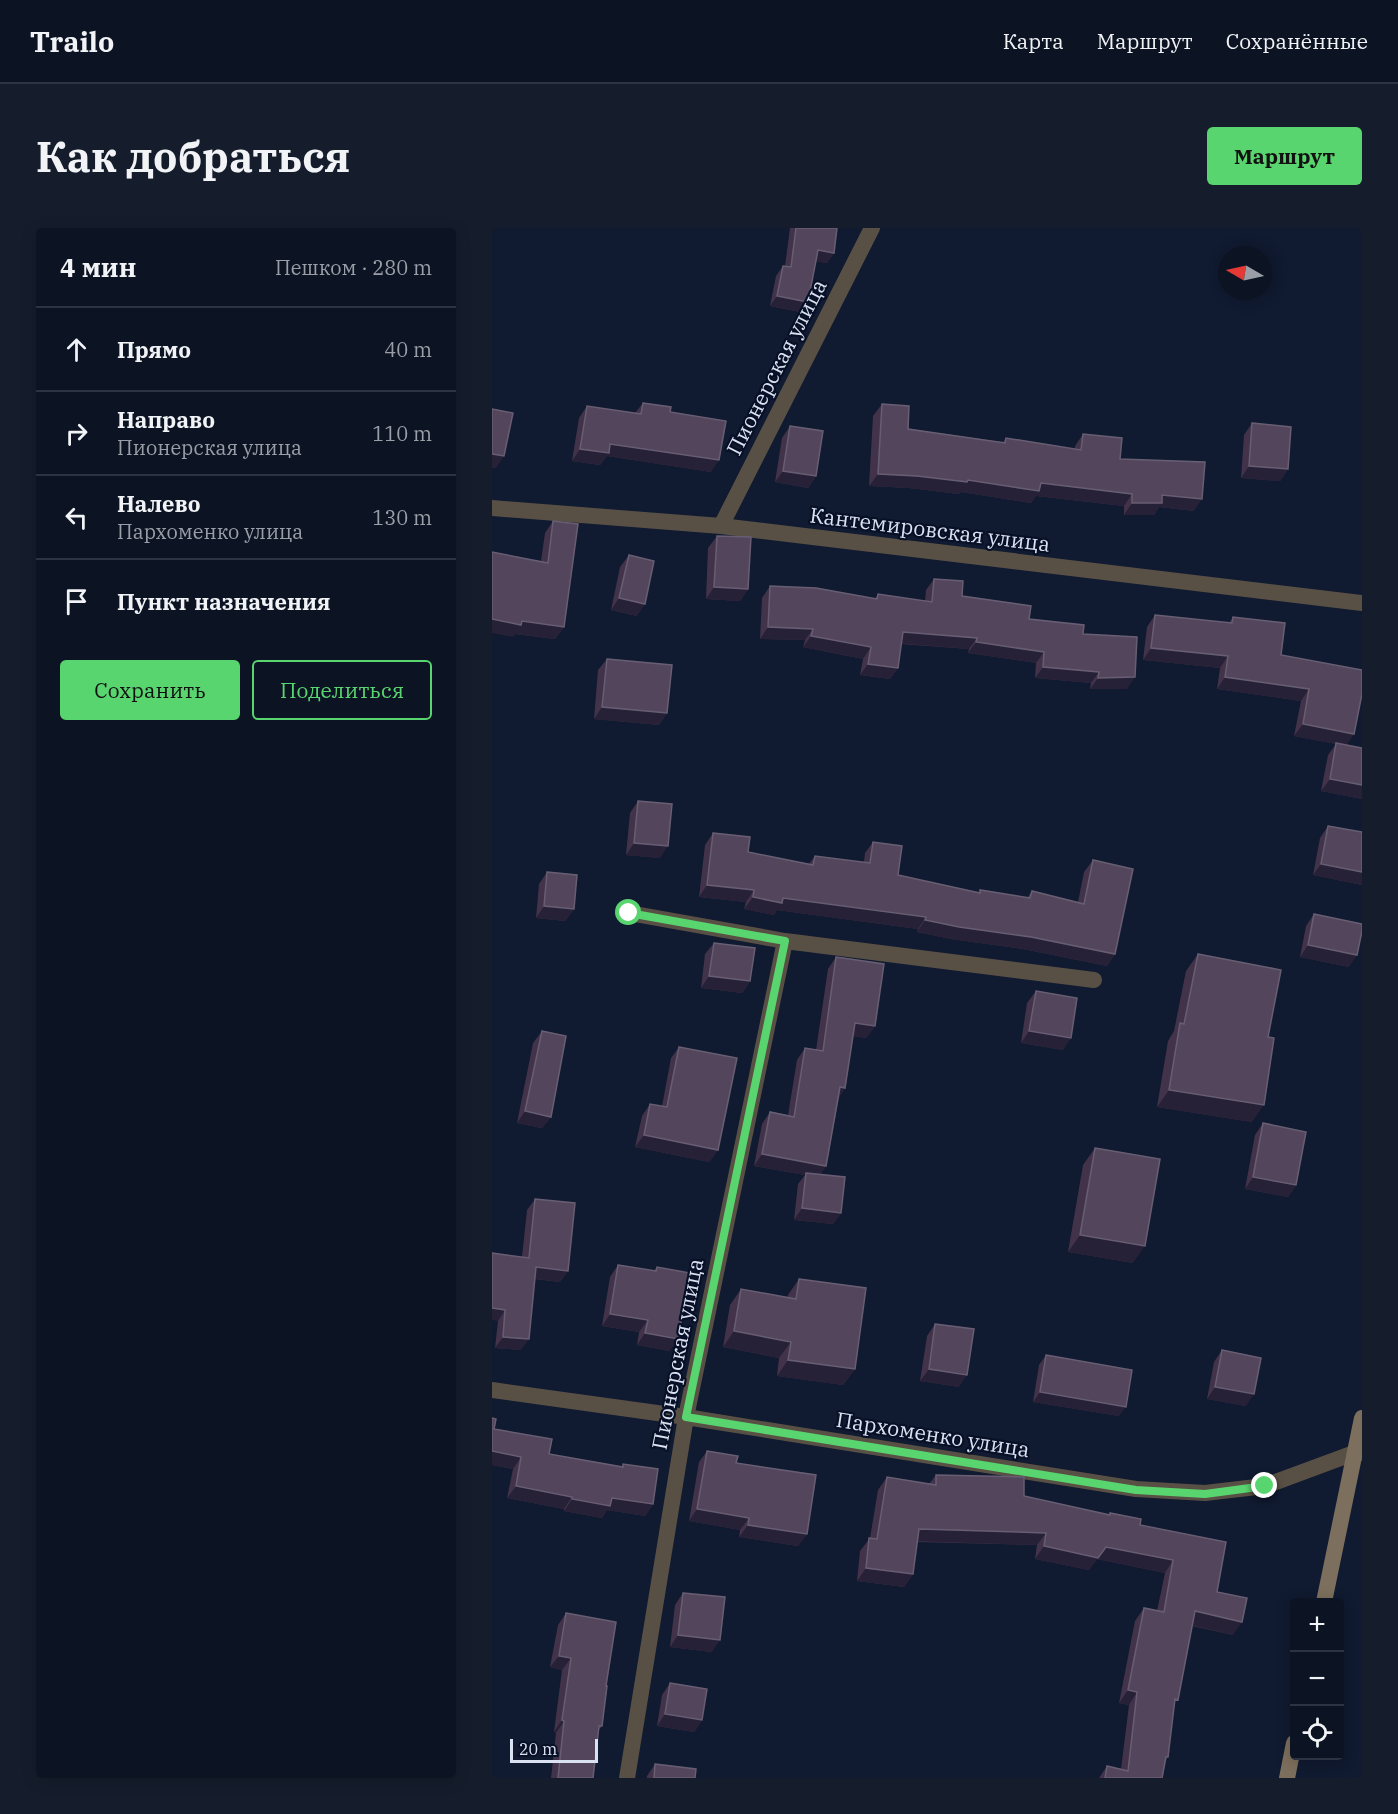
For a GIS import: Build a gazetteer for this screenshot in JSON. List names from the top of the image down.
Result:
{
  "streets": {
    "street": ["Пионерская улица", "Кантемировская улица", "Пархоменко улица"]
  },
  "crossings": [
    ["Пионерская улица", "Кантемировская улица"],
    ["Пионерская улица", "Пархоменко улица"]
  ],
  "scale_bar": "20 m",
  "north": "left",
  "page": {
    "header": "Trailo",
    "nav": ["Карта", "Маршрут", "Сохранённые"],
    "buttons": [
      "Маршрут",
      ["Сохранить", "Поделиться"]
    ],
    "title": "Как добраться",
    "heading": ["4 мин", "Пешком · 280 m"],
    "list": [
      ["Прямо", "40 m"],
      ["Направо", "Пионерская улица", "110 m"],
      ["Налево", "Пархоменко улица", "130 m"],
      "Пункт назначения"
    ],
    "map_buttons": ["+", "−"],
    "scale": "20 m"
  }
}
